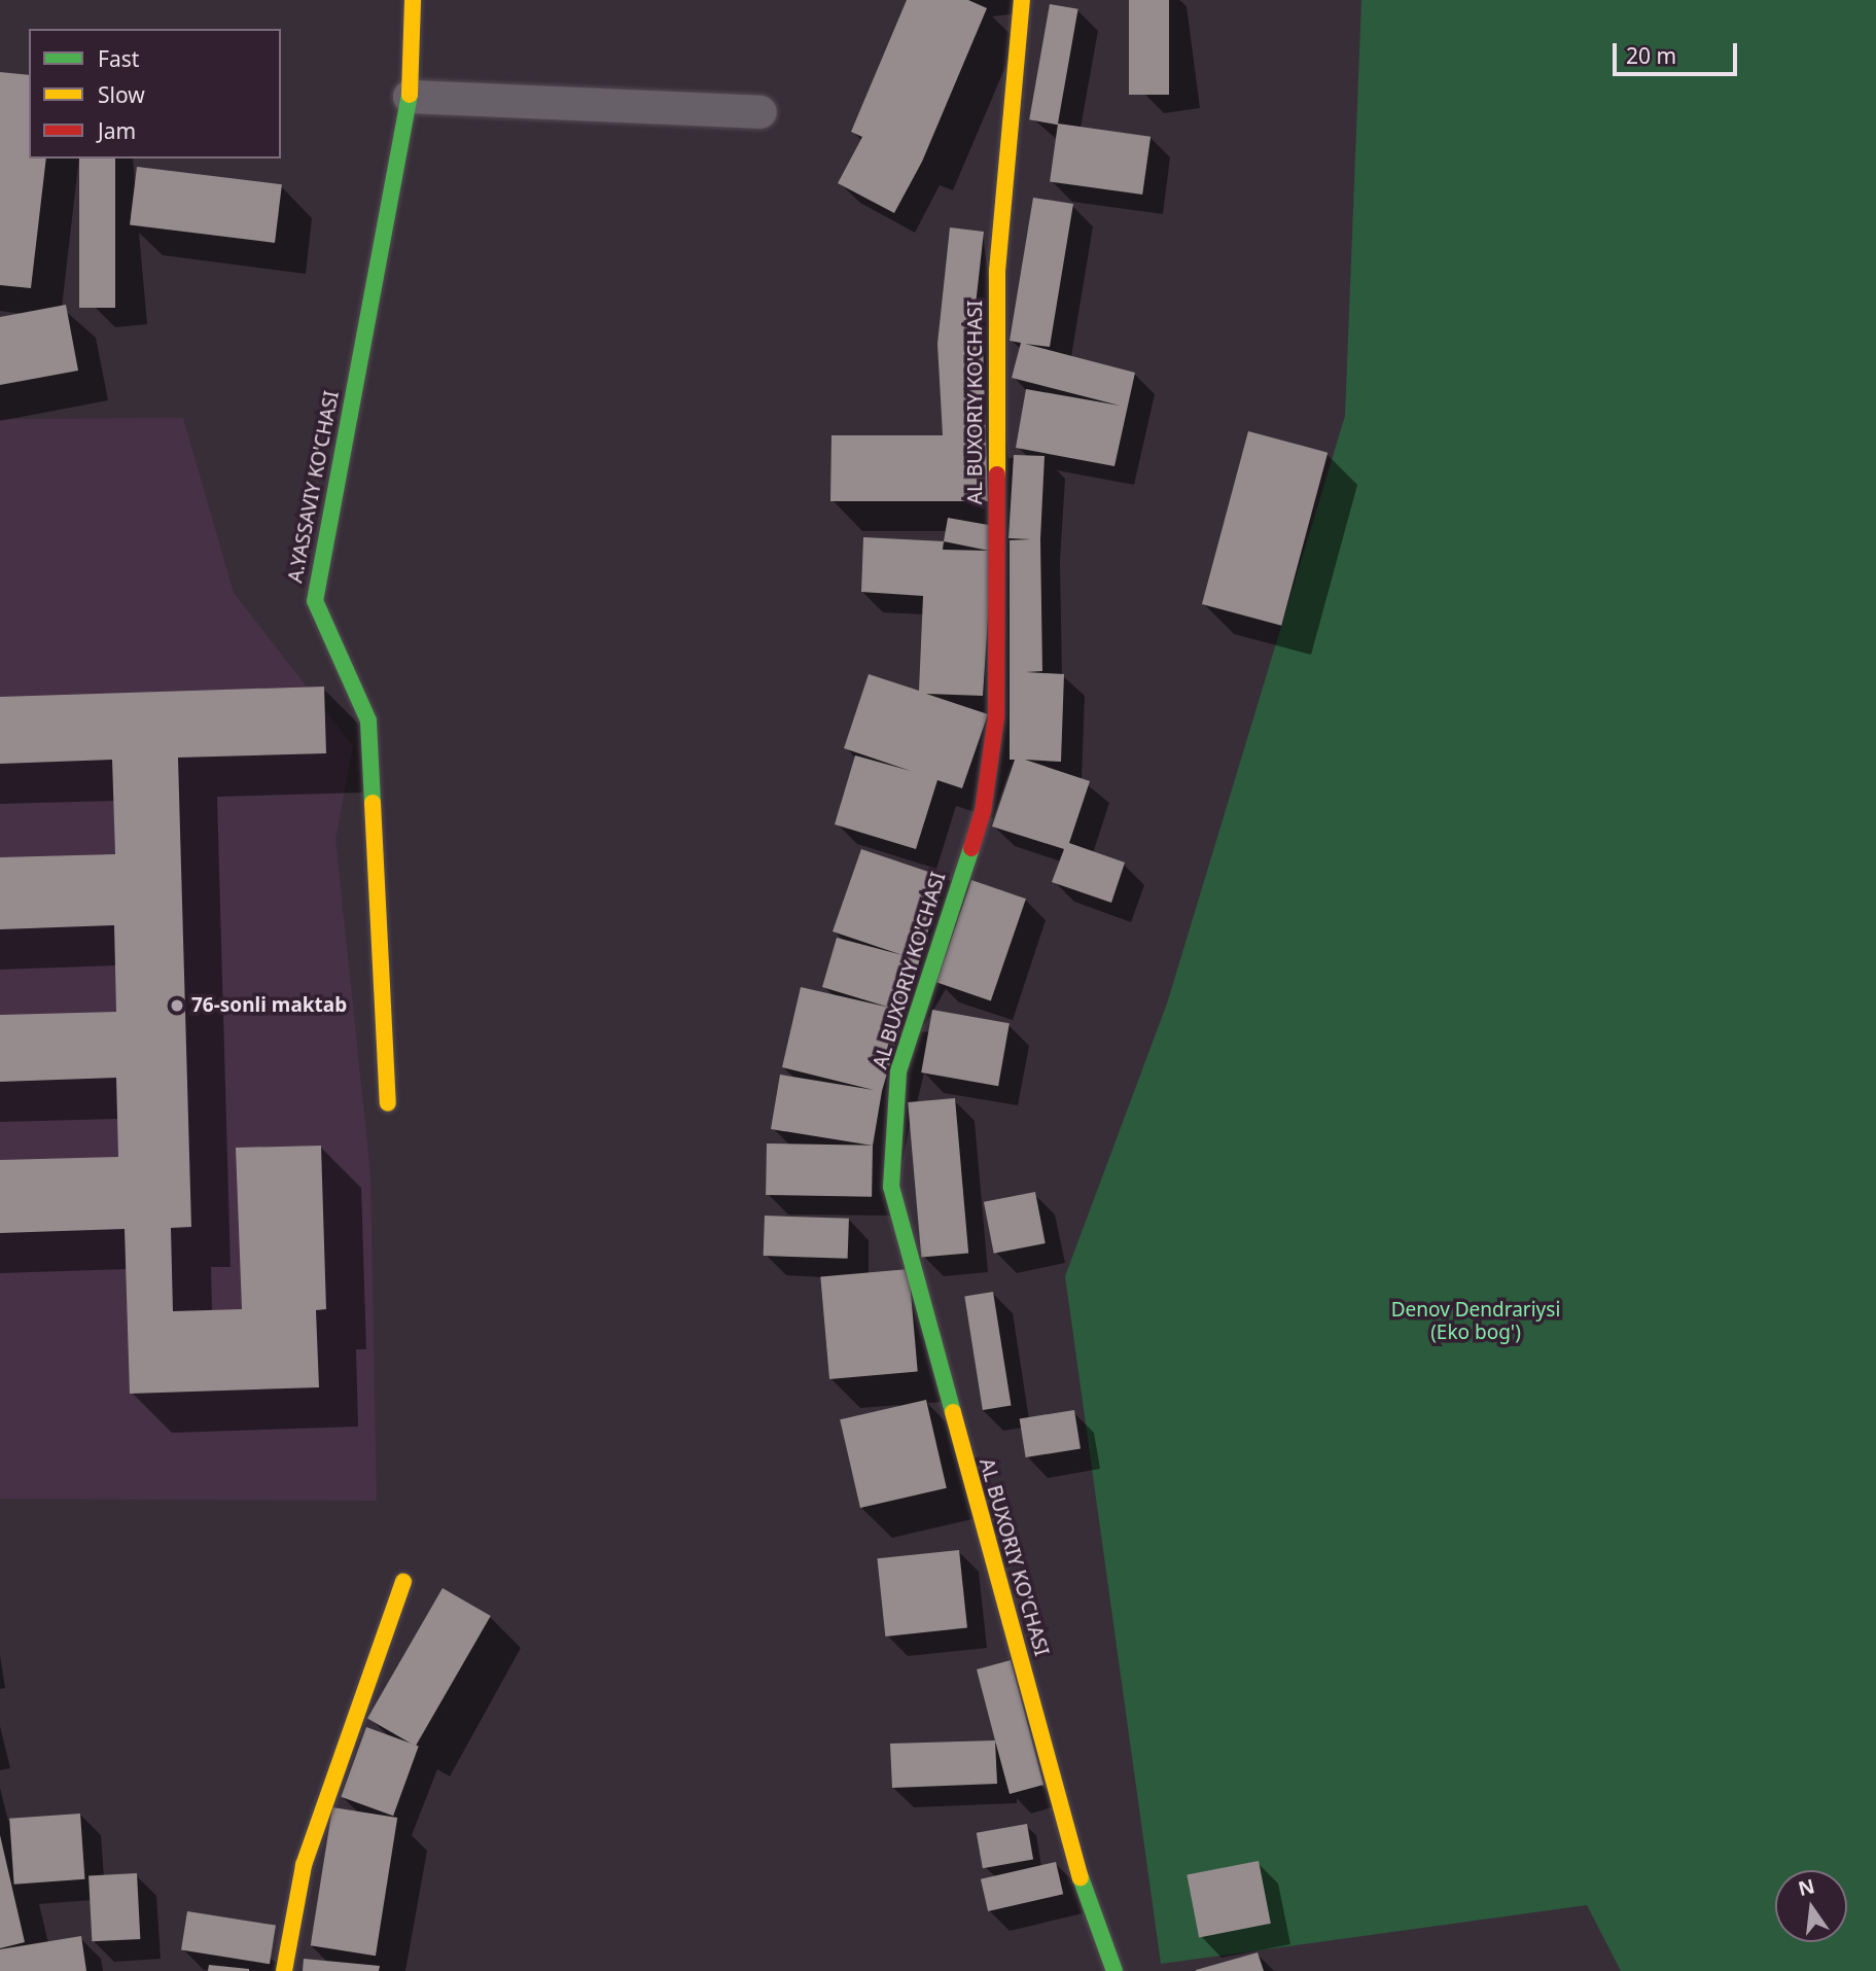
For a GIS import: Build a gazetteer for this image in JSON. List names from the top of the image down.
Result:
{
  "streets": {
    "street": ["AL BUXORIY KO'CHASI", "A.YASSAVIY KO'CHASI"]
  },
  "parks": ["Denov Dendrariysi (Eko bog')"],
  "places": ["76-sonli maktab"],
  "legend": ["Fast", "Slow", "Jam"],
  "scale_bar": "20 m",
  "north": "top"
}
